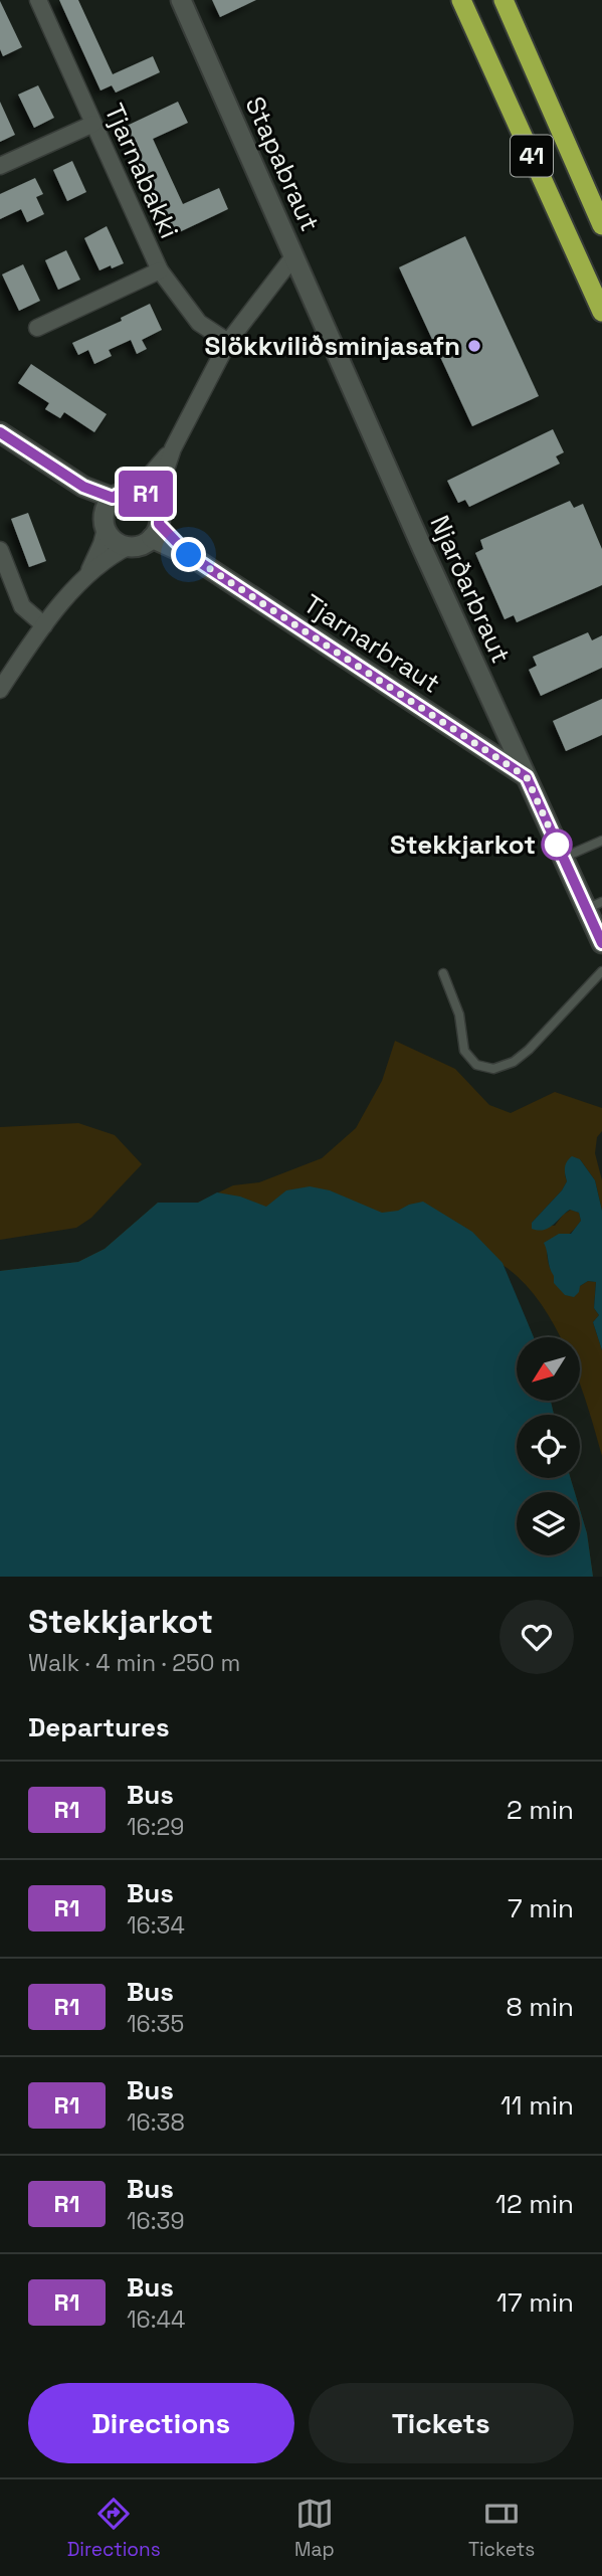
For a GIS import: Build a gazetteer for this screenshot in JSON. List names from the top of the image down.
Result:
{
  "streets": {
    "highway": ["41"],
    "street": [
      "Stapabraut",
      "Tjarnabakki",
      "Njarðarbraut",
      "Tjarnarbraut"
    ]
  },
  "crossings": [
    ["Stapabraut", "Tjarnabakki"],
    ["Stapabraut", "Njarðarbraut"],
    ["Stapabraut", "Tjarnarbraut"],
    ["Njarðarbraut", "Tjarnarbraut"]
  ],
  "places": ["Slökkviliðsminjasafn", "Stekkjarkot"],
  "lines": ["bus line R1"],
  "north": "bottom left",
  "page": {
    "on_map": "R1",
    "heading": [
      ["Stekkjarkot", "Walk · 4 min · 250 m"],
      "Departures"
    ],
    "list": [
      {
        "mark": "R1",
        "name": "Bus",
        "note": "16:29",
        "value": "2 min"
      },
      {
        "mark": "R1",
        "name": "Bus",
        "note": "16:34",
        "value": "7 min"
      },
      {
        "mark": "R1",
        "name": "Bus",
        "note": "16:35",
        "value": "8 min"
      },
      {
        "mark": "R1",
        "name": "Bus",
        "note": "16:38",
        "value": "11 min"
      },
      {
        "mark": "R1",
        "name": "Bus",
        "note": "16:39",
        "value": "12 min"
      },
      {
        "mark": "R1",
        "name": "Bus",
        "note": "16:44",
        "value": "17 min"
      }
    ],
    "buttons": ["Directions", "Tickets"],
    "tabs": ["Directions", "Map", "Tickets"]
  }
}
